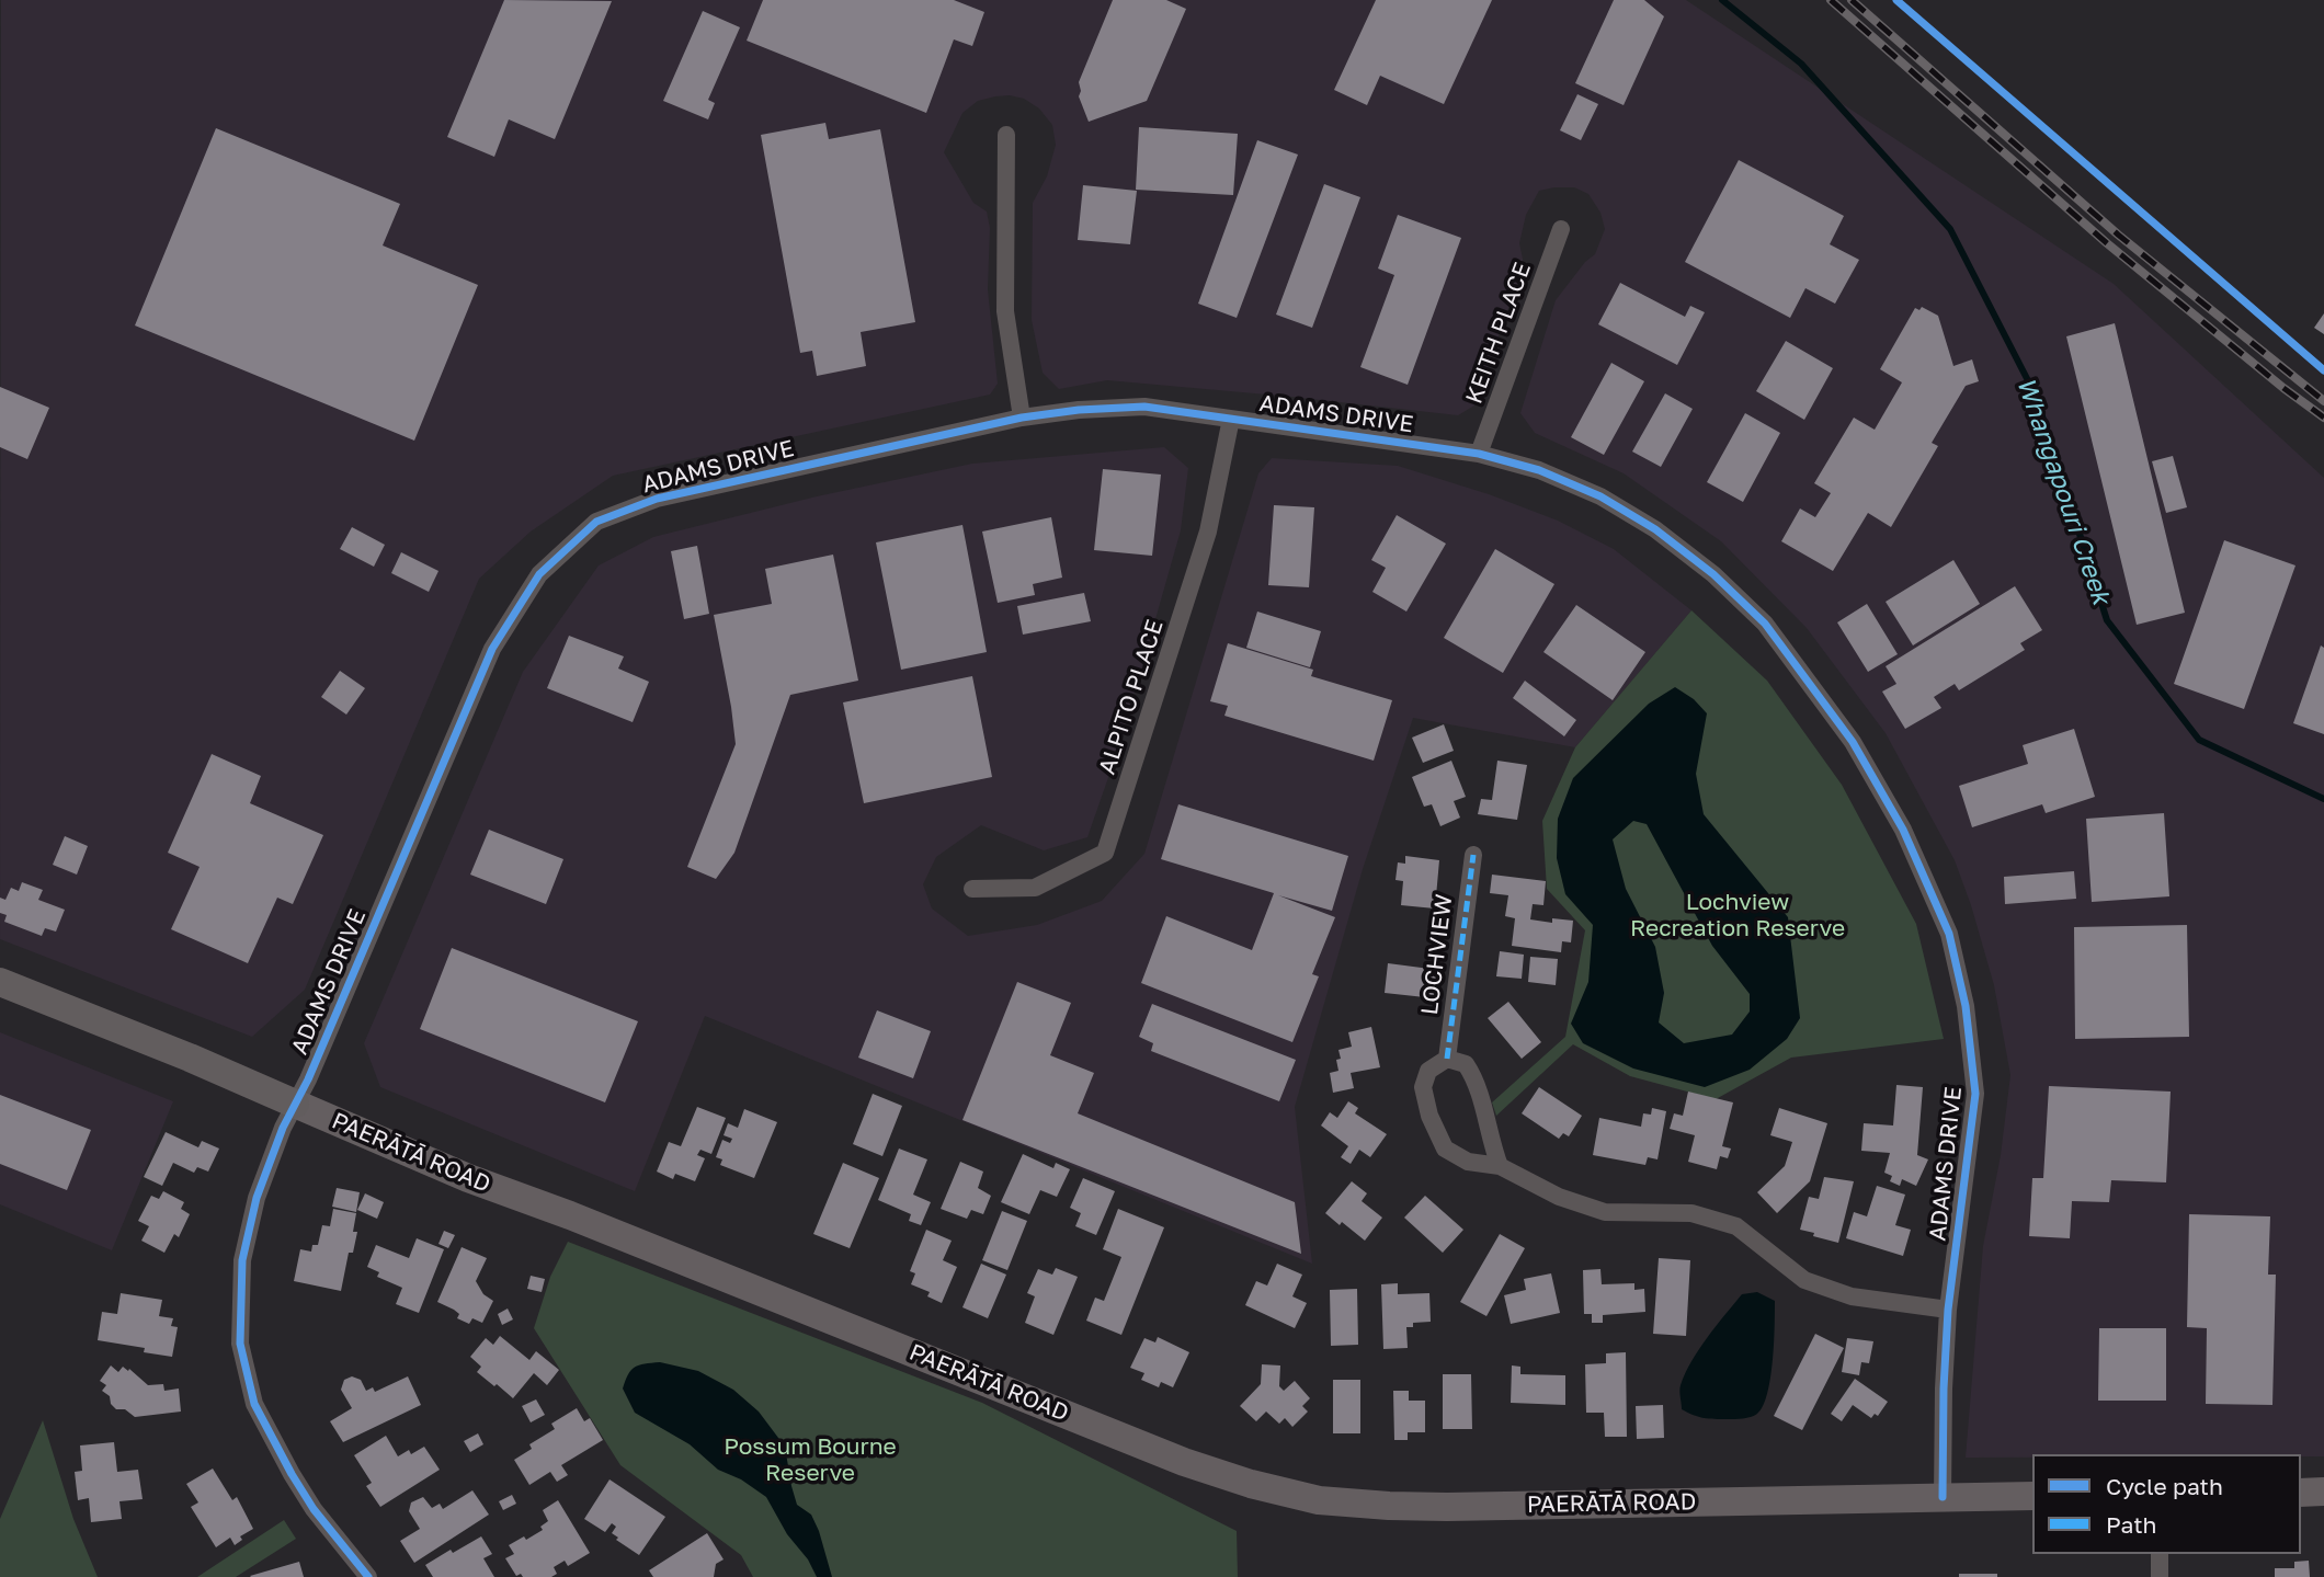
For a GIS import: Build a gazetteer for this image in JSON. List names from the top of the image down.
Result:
{
  "streets": {
    "highway": ["PAERĀTĀ ROAD"],
    "street": [
      "KEITH PLACE",
      "ADAMS DRIVE",
      "ALPITO PLACE",
      "LOCHVIEW"
    ]
  },
  "crossings": [
    ["KEITH PLACE", "ADAMS DRIVE"],
    ["ADAMS DRIVE", "ALPITO PLACE"],
    ["ADAMS DRIVE", "PAERĀTĀ ROAD"]
  ],
  "water": ["Whangapouri Creek"],
  "parks": ["Lochview Recreation Reserve", "Possum Bourne Reserve"],
  "legend": ["Cycle path", "Path"]
}
